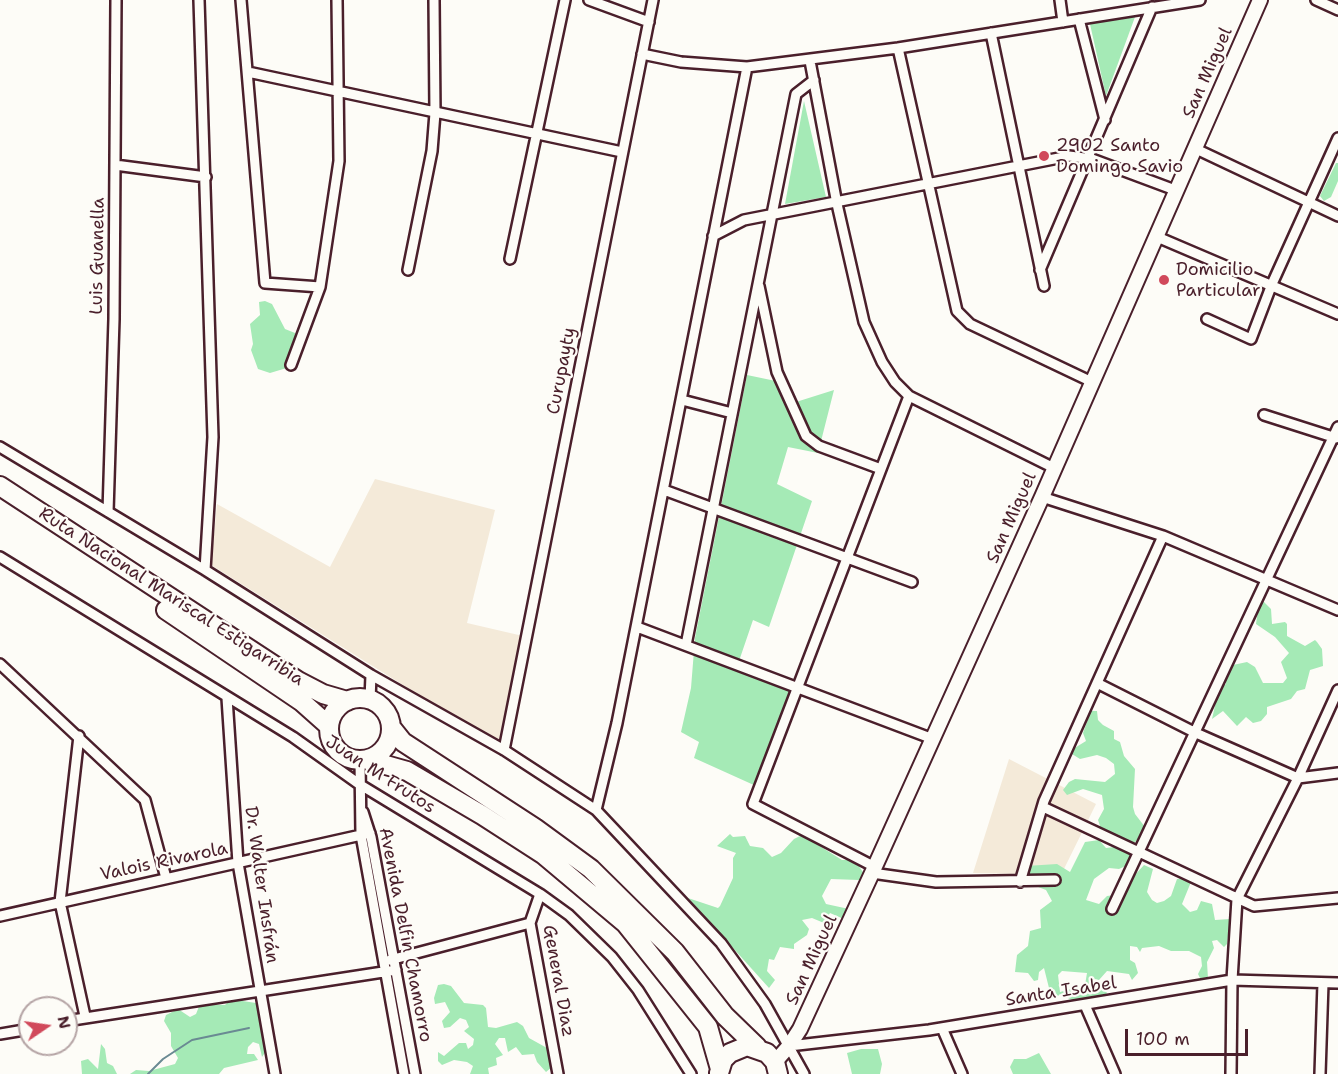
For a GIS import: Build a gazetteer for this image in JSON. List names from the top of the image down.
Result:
{
  "streets": {
    "highway": ["Ruta Nacional Mariscal Estigarribia"],
    "street": [
      "San Miguel",
      "Luis Guanella",
      "Curupayty",
      "Juan M Frutos",
      "Valois Rivarola",
      "Dr. Walter Insfrán",
      "Avenida Delfin Chamorro",
      "General Diaz",
      "Santa Isabel"
    ]
  },
  "crossings": [
    ["San Miguel", "Santa Isabel"],
    ["Ruta Nacional Mariscal Estigarribia", "Avenida Delfin Chamorro"],
    ["Juan M Frutos", "Dr. Walter Insfrán"],
    ["Juan M Frutos", "Avenida Delfin Chamorro"],
    ["Juan M Frutos", "General Diaz"],
    ["Valois Rivarola", "Dr. Walter Insfrán"],
    ["Valois Rivarola", "Avenida Delfin Chamorro"]
  ],
  "places": ["2902 Santo Domingo Savio", "Domicilio Particular"],
  "scale_bar": "100 m",
  "north": "right"
}
